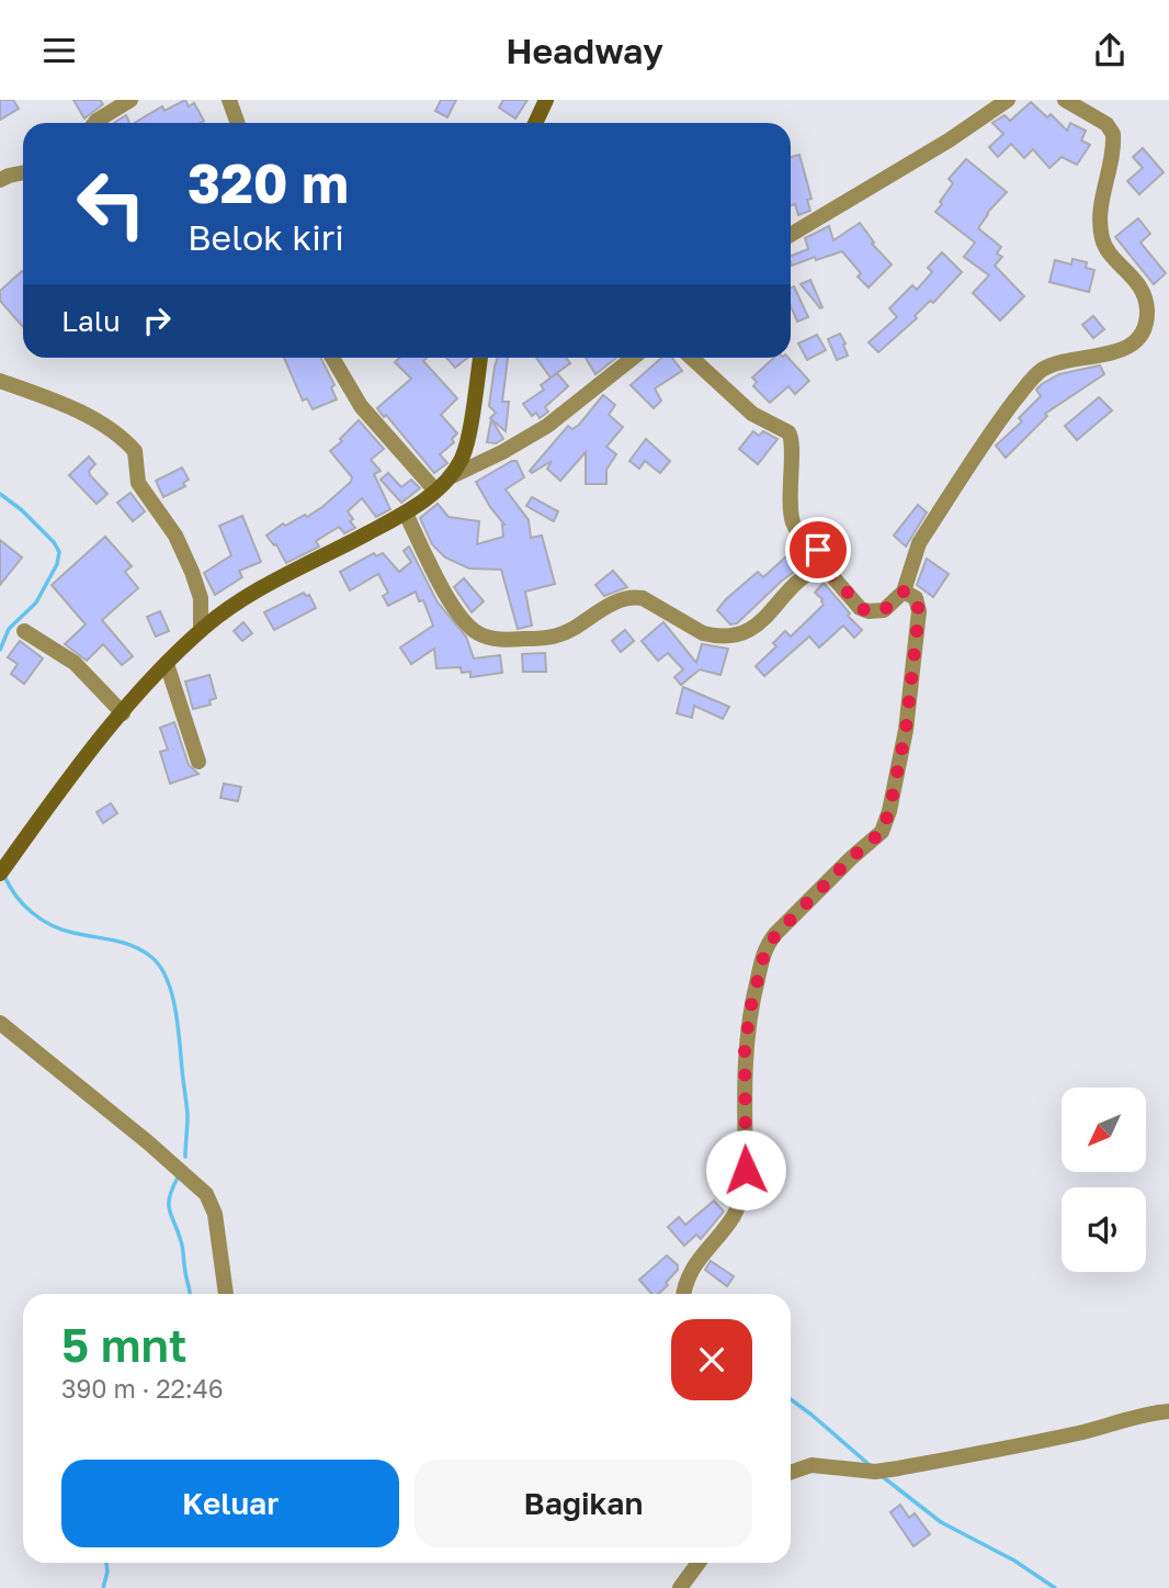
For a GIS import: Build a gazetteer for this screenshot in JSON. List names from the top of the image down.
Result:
{
  "north": "bottom left",
  "page": {
    "header": "Headway",
    "turn": ["320 m", "Belok kiri"],
    "then": "Lalu",
    "heading": ["5 mnt", "390 m · 22:46"],
    "buttons": ["Keluar", "Bagikan"]
  }
}
